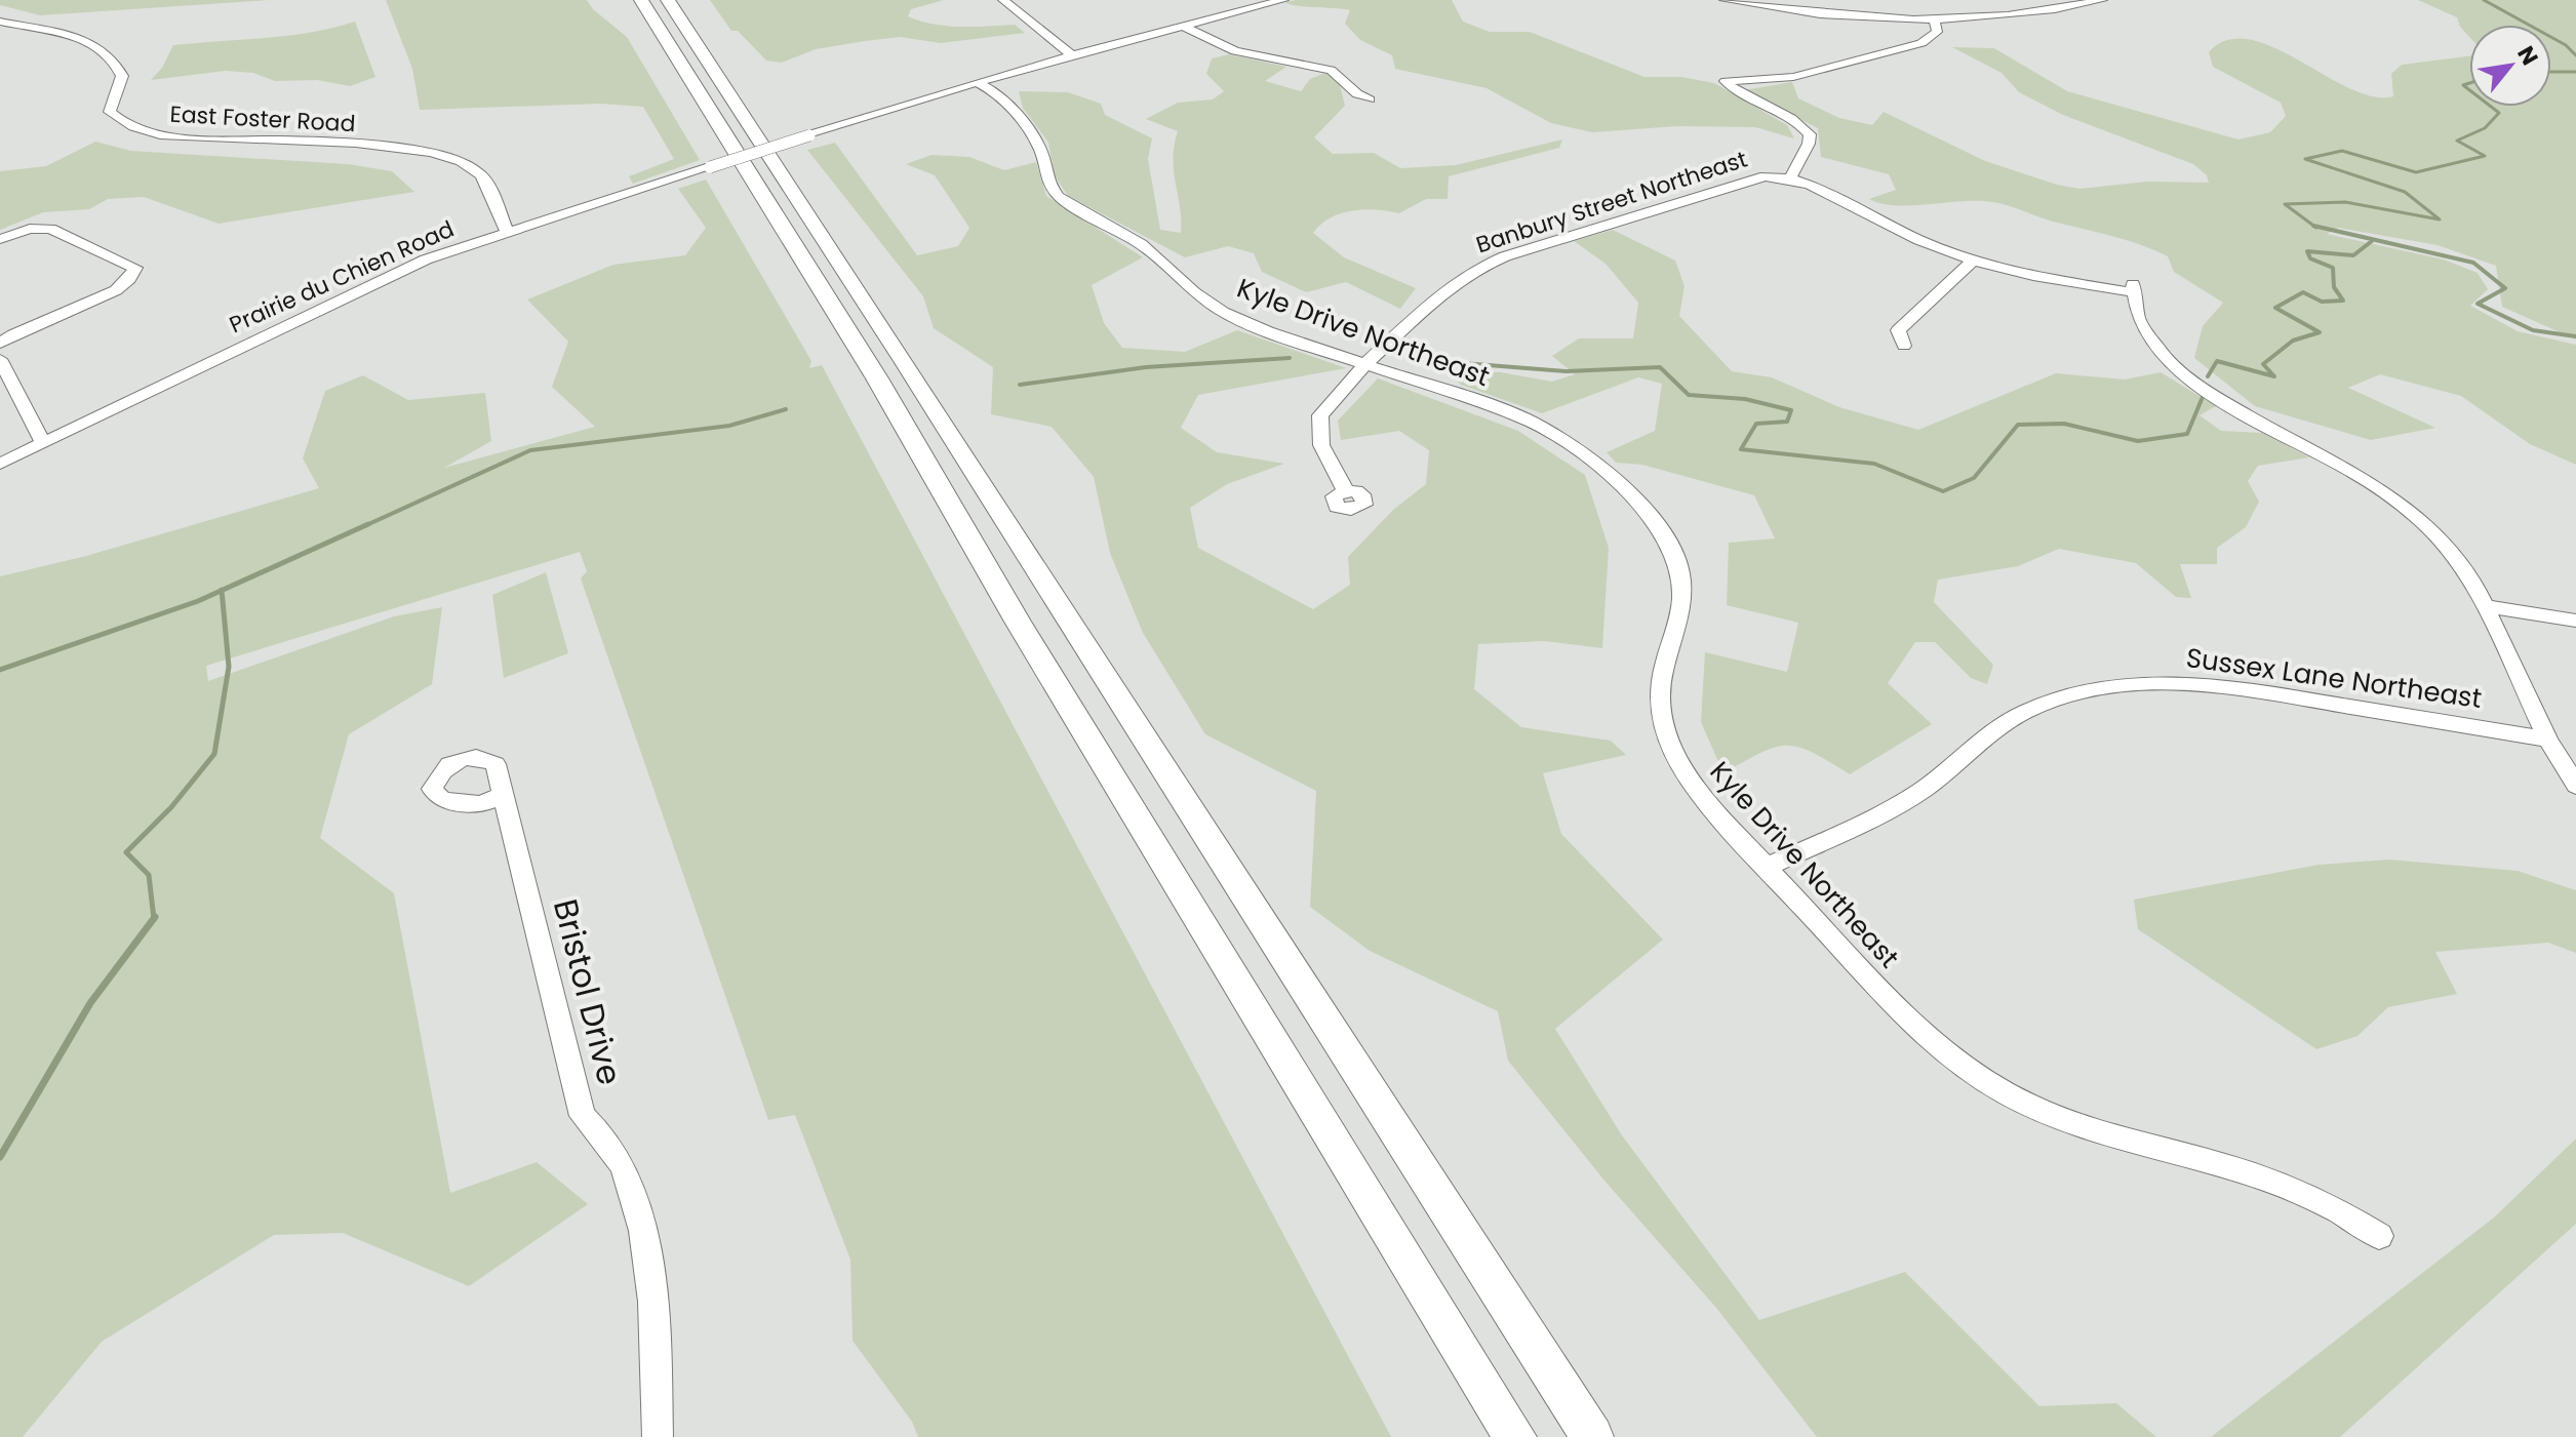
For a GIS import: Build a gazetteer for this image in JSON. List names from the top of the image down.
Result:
{
  "streets": {
    "street": [
      "East Foster Road",
      "Banbury Street Northeast",
      "Prairie du Chien Road",
      "Kyle Drive Northeast",
      "Sussex Lane Northeast",
      "Bristol Drive"
    ]
  },
  "crossings": [
    ["East Foster Road", "Prairie du Chien Road"],
    ["Banbury Street Northeast", "Kyle Drive Northeast"],
    ["Prairie du Chien Road", "Kyle Drive Northeast"],
    ["Kyle Drive Northeast", "Sussex Lane Northeast"]
  ],
  "north": "top right"
}
